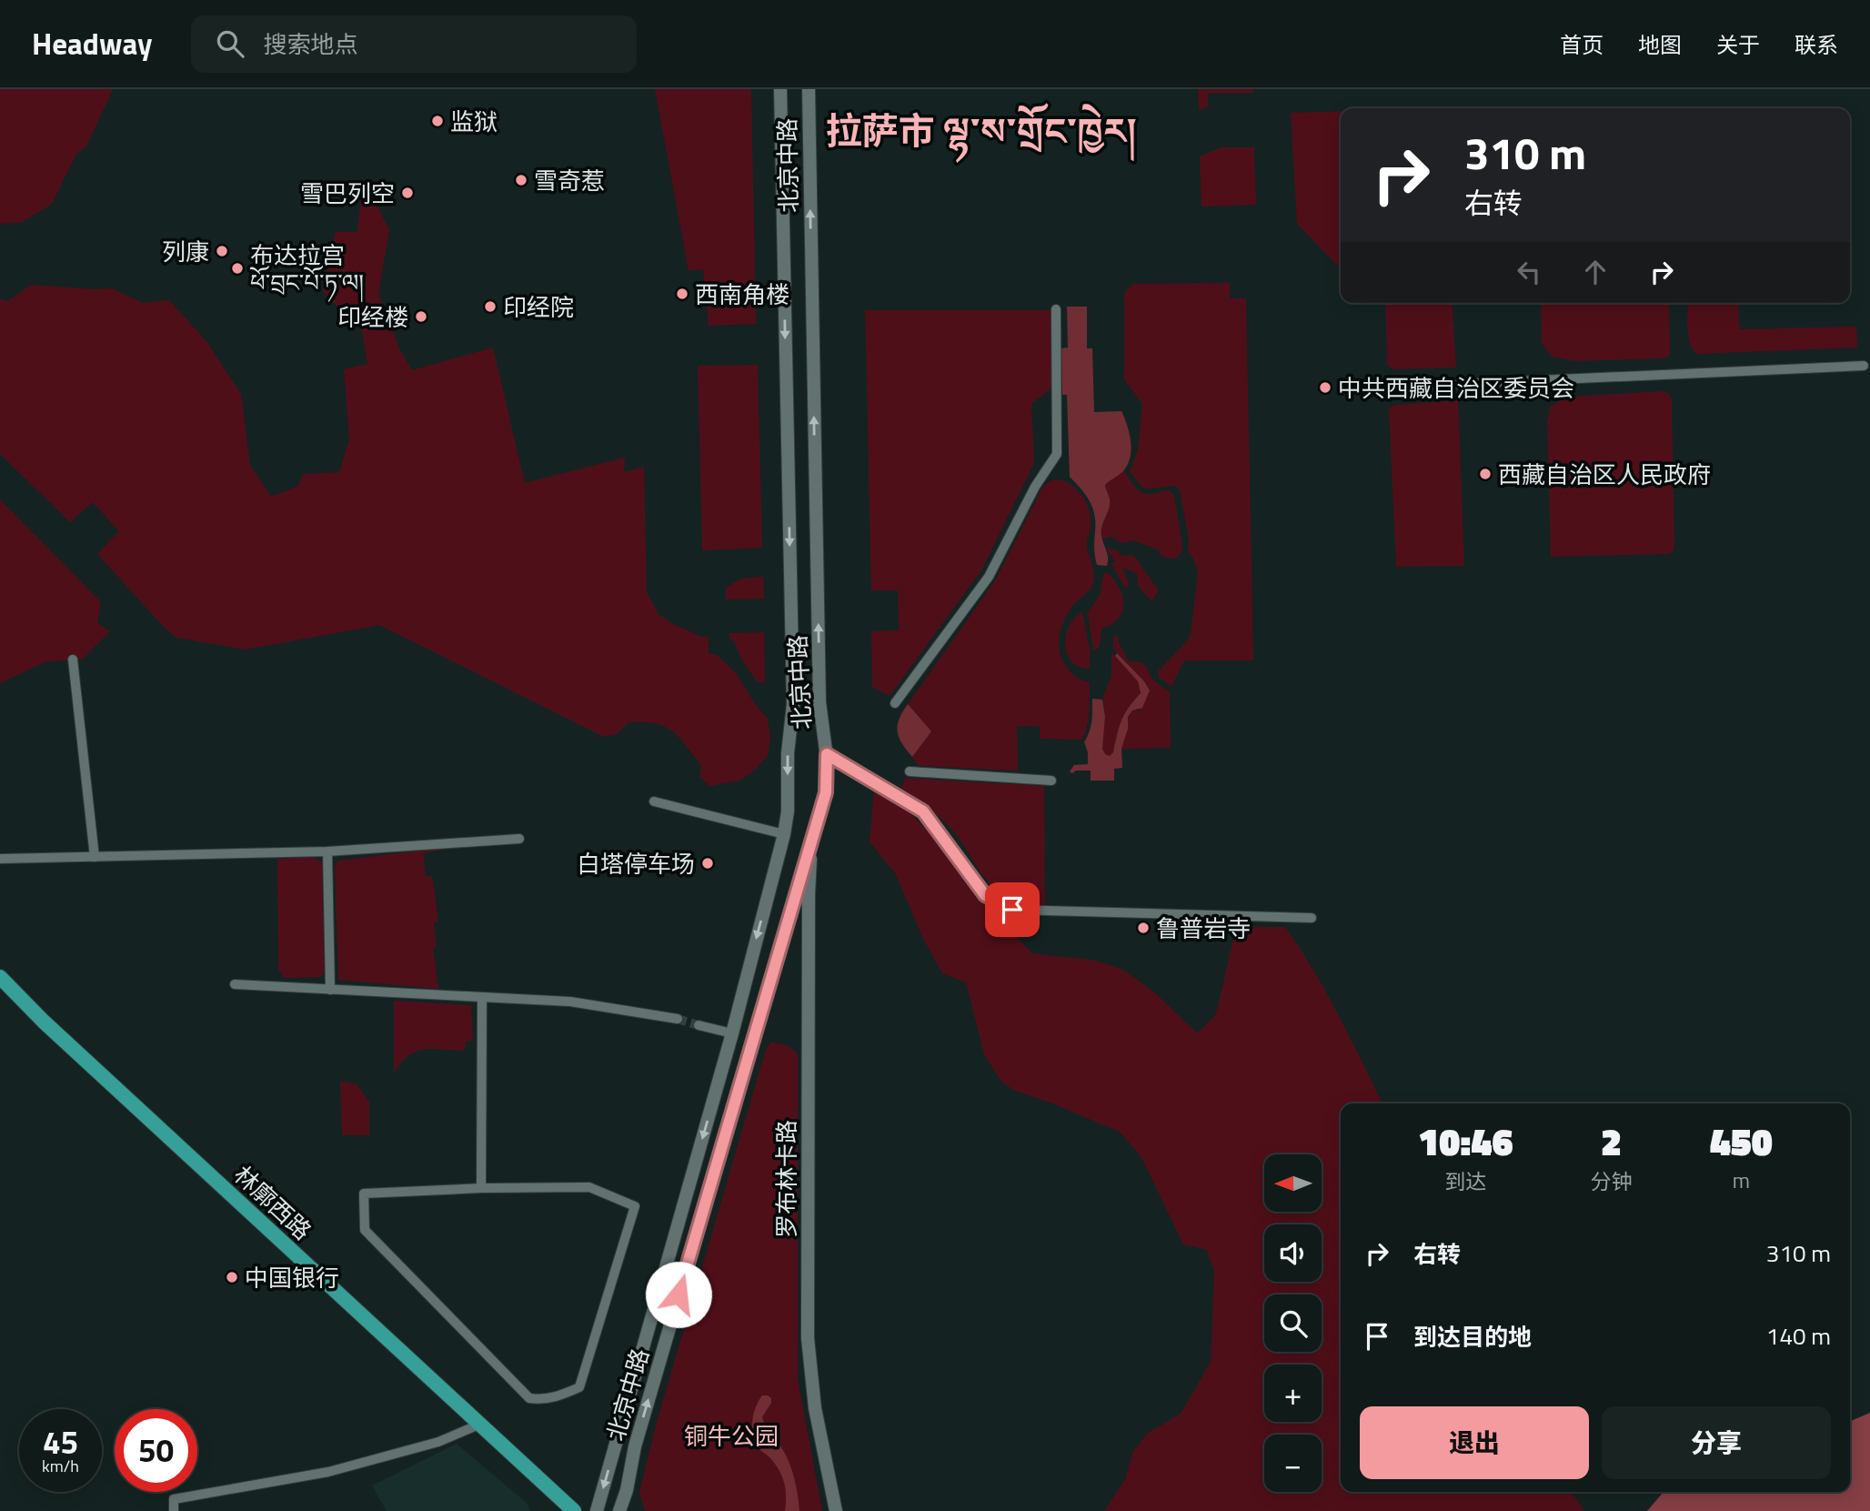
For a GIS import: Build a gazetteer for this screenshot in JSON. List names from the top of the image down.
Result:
{
  "streets": {
    "main road": ["北京中路", "罗布林卡路", "林廓西路"]
  },
  "crossings": [
    ["北京中路", "罗布林卡路"]
  ],
  "districts": ["拉萨市 ལྷ་ས་གྲོང་ཁྱེར།"],
  "parks": ["铜牛公园"],
  "places": [
    "监狱",
    "雪奇惹",
    "雪巴列空",
    "列康",
    "布达拉宫 ཕོ་བྲང་པོ་ཏ་ལ།",
    "西南角楼",
    "印经院",
    "印经楼",
    "中共西藏自治区委员会",
    "西藏自治区人民政府",
    "白塔停车场",
    "鲁普岩寺",
    "中国银行"
  ],
  "north": "left",
  "page": {
    "header": "Headway",
    "search": "搜索地点",
    "nav": [
      "首页",
      "地图",
      "关于",
      "联系"
    ],
    "turn": ["310 m", "右转"],
    "eta": [
      "10:46",
      "到达",
      "2",
      "分钟",
      "450",
      "m"
    ],
    "map_buttons": ["+", "−"],
    "list": [
      {
        "name": "右转",
        "value": "310 m"
      },
      {
        "name": "到达目的地",
        "value": "140 m"
      }
    ],
    "buttons": ["退出", "分享"],
    "speed": "45 km/h",
    "limit": "50"
  }
}
